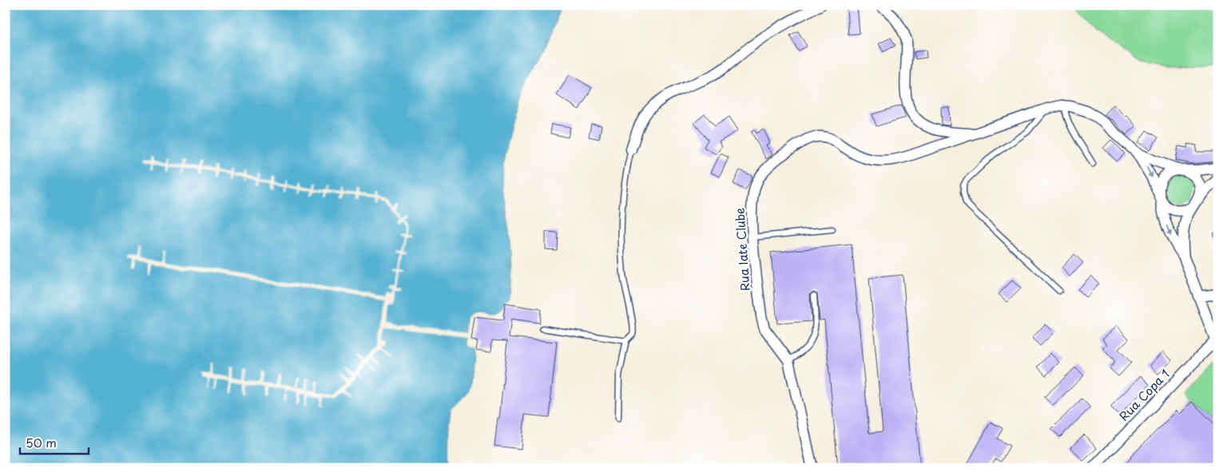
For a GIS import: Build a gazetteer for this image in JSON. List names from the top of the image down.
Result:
{
  "streets": {
    "street": ["Rua Iate Clube", "Rua Copa 1"]
  },
  "scale_bar": "50 m"
}
